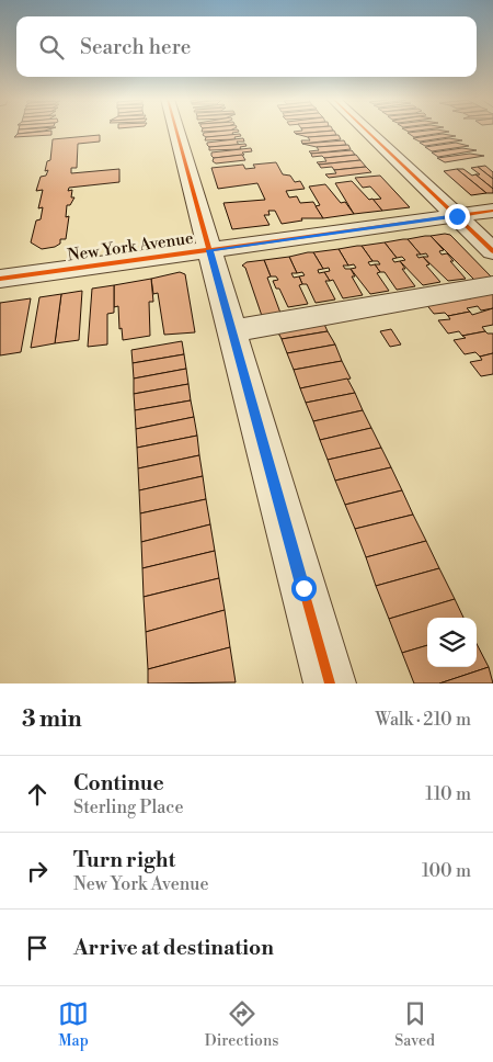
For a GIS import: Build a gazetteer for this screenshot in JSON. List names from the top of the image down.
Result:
{
  "streets": {
    "street": ["New York Avenue"]
  },
  "page": {
    "search": "Search here",
    "heading": ["3 min", "Walk · 210 m"],
    "list": [
      ["Continue", "Sterling Place", "110 m"],
      ["Turn right", "New York Avenue", "100 m"],
      "Arrive at destination"
    ],
    "nav": ["Map", "Directions", "Saved"]
  }
}
